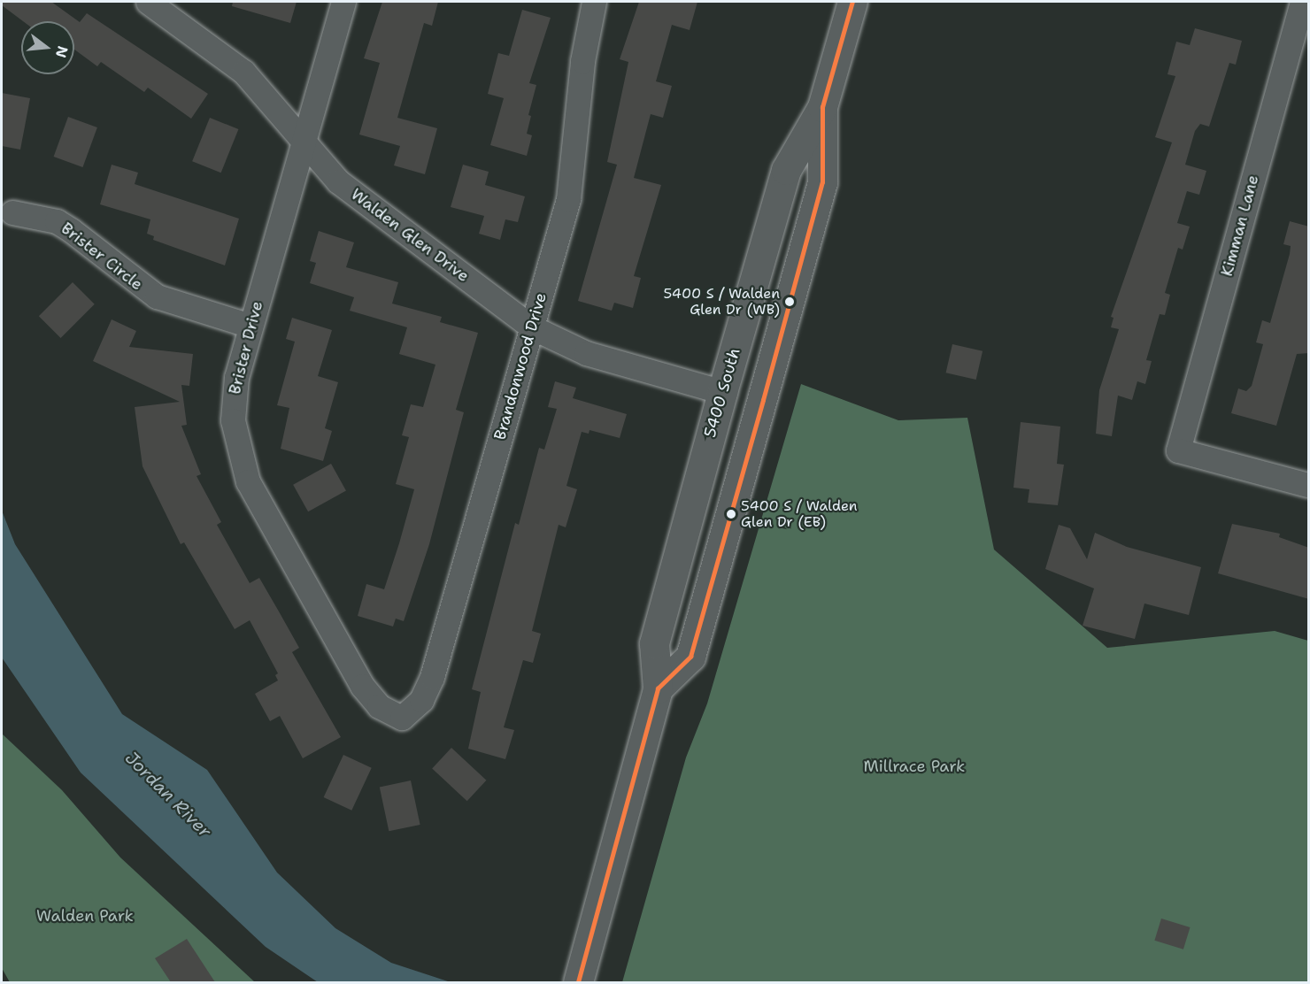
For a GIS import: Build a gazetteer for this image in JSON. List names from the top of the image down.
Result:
{
  "streets": {
    "main road": ["5400 South"],
    "street": [
      "Kimman Lane",
      "Walden Glen Drive",
      "Brister Circle",
      "Brister Drive",
      "Brandonwood Drive"
    ]
  },
  "crossings": [
    ["Walden Glen Drive", "Brister Drive"],
    ["Walden Glen Drive", "Brandonwood Drive"],
    ["Walden Glen Drive", "5400 South"],
    ["Brister Circle", "Brister Drive"],
    ["Brister Drive", "Brandonwood Drive"]
  ],
  "water": ["Jordan River"],
  "parks": ["Millrace Park", "Walden Park"],
  "places": ["5400 S / Walden Glen Dr (WB)", "5400 S / Walden Glen Dr (EB)"],
  "north": "right"
}
